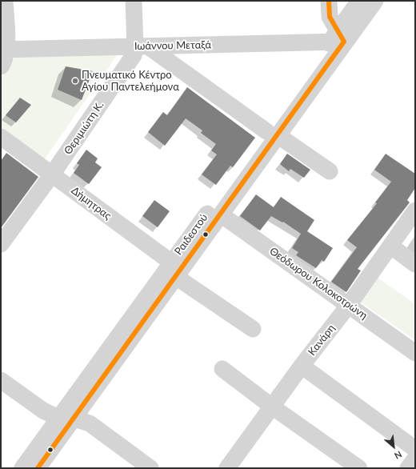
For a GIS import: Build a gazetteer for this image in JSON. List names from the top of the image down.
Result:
{
  "streets": {
    "street": [
      "Ιωάννου Μεταξά",
      "Θεριμιώτη Κ.",
      "Δήμητρας",
      "Ραιδεστού",
      "Θεόδωρου Κολοκοτρώνη",
      "Κανάρη"
    ]
  },
  "crossings": [
    ["Ιωάννου Μεταξά", "Θεριμιώτη Κ."],
    ["Ιωάννου Μεταξά", "Ραιδεστού"],
    ["Θεριμιώτη Κ.", "Δήμητρας"],
    ["Δήμητρας", "Ραιδεστού"],
    ["Ραιδεστού", "Θεόδωρου Κολοκοτρώνη"],
    ["Θεόδωρου Κολοκοτρώνη", "Κανάρη"]
  ],
  "places": ["Πνευματικό Κέντρο Αγίου Παντελεήμονα"],
  "north": "bottom right"
}
